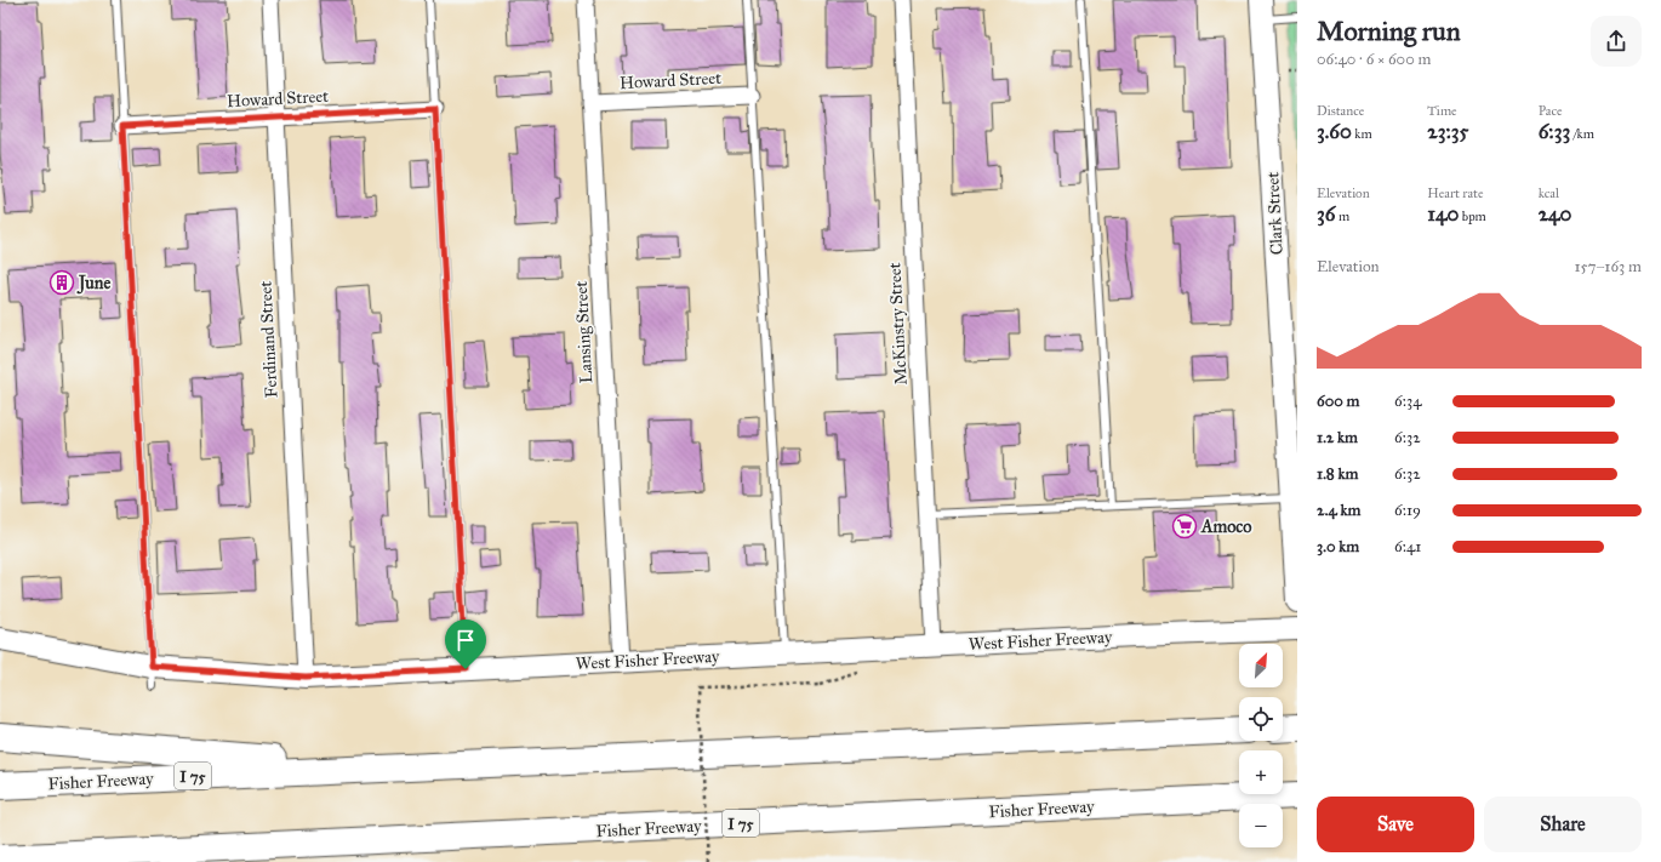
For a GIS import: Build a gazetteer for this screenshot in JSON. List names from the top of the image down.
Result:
{
  "streets": {
    "highway": ["I 75", "Fisher Freeway"],
    "main road": ["Clark Street", "West Fisher Freeway"],
    "street": [
      "Howard Street",
      "McKinstry Street",
      "Lansing Street",
      "Ferdinand Street"
    ]
  },
  "crossings": [
    ["Howard Street", "Lansing Street"],
    ["Howard Street", "Ferdinand Street"],
    ["McKinstry Street", "West Fisher Freeway"],
    ["Lansing Street", "West Fisher Freeway"],
    ["Ferdinand Street", "West Fisher Freeway"]
  ],
  "places": {
    "building": ["June"],
    "supermarket": ["Amoco"]
  },
  "north": "top right",
  "page": {
    "heading": ["Morning run", "06:40 · 6 × 600 m"],
    "stats": [
      ["Distance", "3.60 km"],
      ["Time", "23:35"],
      ["Pace", "6:33 /km"],
      ["Elevation", "36 m"],
      ["Heart rate", "140 bpm"],
      ["kcal", "240"]
    ],
    "chart": ["Elevation", "157–163 m"],
    "list": [
      {
        "name": "600 m",
        "note": "6:34"
      },
      {
        "name": "1.2 km",
        "note": "6:32"
      },
      {
        "name": "1.8 km",
        "note": "6:32"
      },
      {
        "name": "2.4 km",
        "note": "6:19"
      },
      {
        "name": "3.0 km",
        "note": "6:41"
      }
    ],
    "map_buttons": ["+", "−"],
    "buttons": ["Save", "Share"]
  }
}
